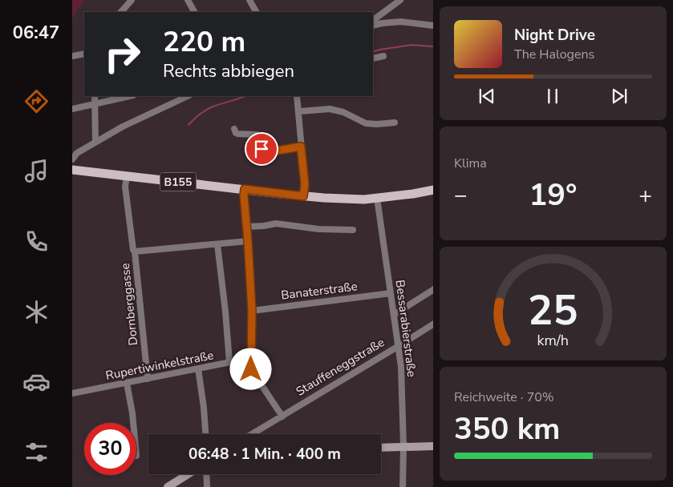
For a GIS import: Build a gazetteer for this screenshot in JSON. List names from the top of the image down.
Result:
{
  "streets": {
    "main road": ["B155"],
    "street": [
      "Banaterstraße",
      "Dornberggasse",
      "Bessarabierstraße",
      "Rupertiwinkelstraße",
      "Stauffeneggstraße"
    ]
  },
  "crossings": [
    ["B155", "Dornberggasse"],
    ["B155", "Bessarabierstraße"],
    ["Banaterstraße", "Bessarabierstraße"],
    ["Dornberggasse", "Rupertiwinkelstraße"],
    ["Bessarabierstraße", "Stauffeneggstraße"]
  ],
  "page": {
    "tabs": "06:47",
    "turn": ["220 m", "Rechts abbiegen"],
    "song": ["Night Drive", "The Halogens"],
    "tile": [
      "Klima",
      ["Reichweite · 70%", "350 km"]
    ],
    "heat": ["−", "19°", "+"],
    "limit": "30",
    "trip": "06:48 · 1 Min. · 400 m",
    "gauge": ["25", "km/h"]
  }
}
